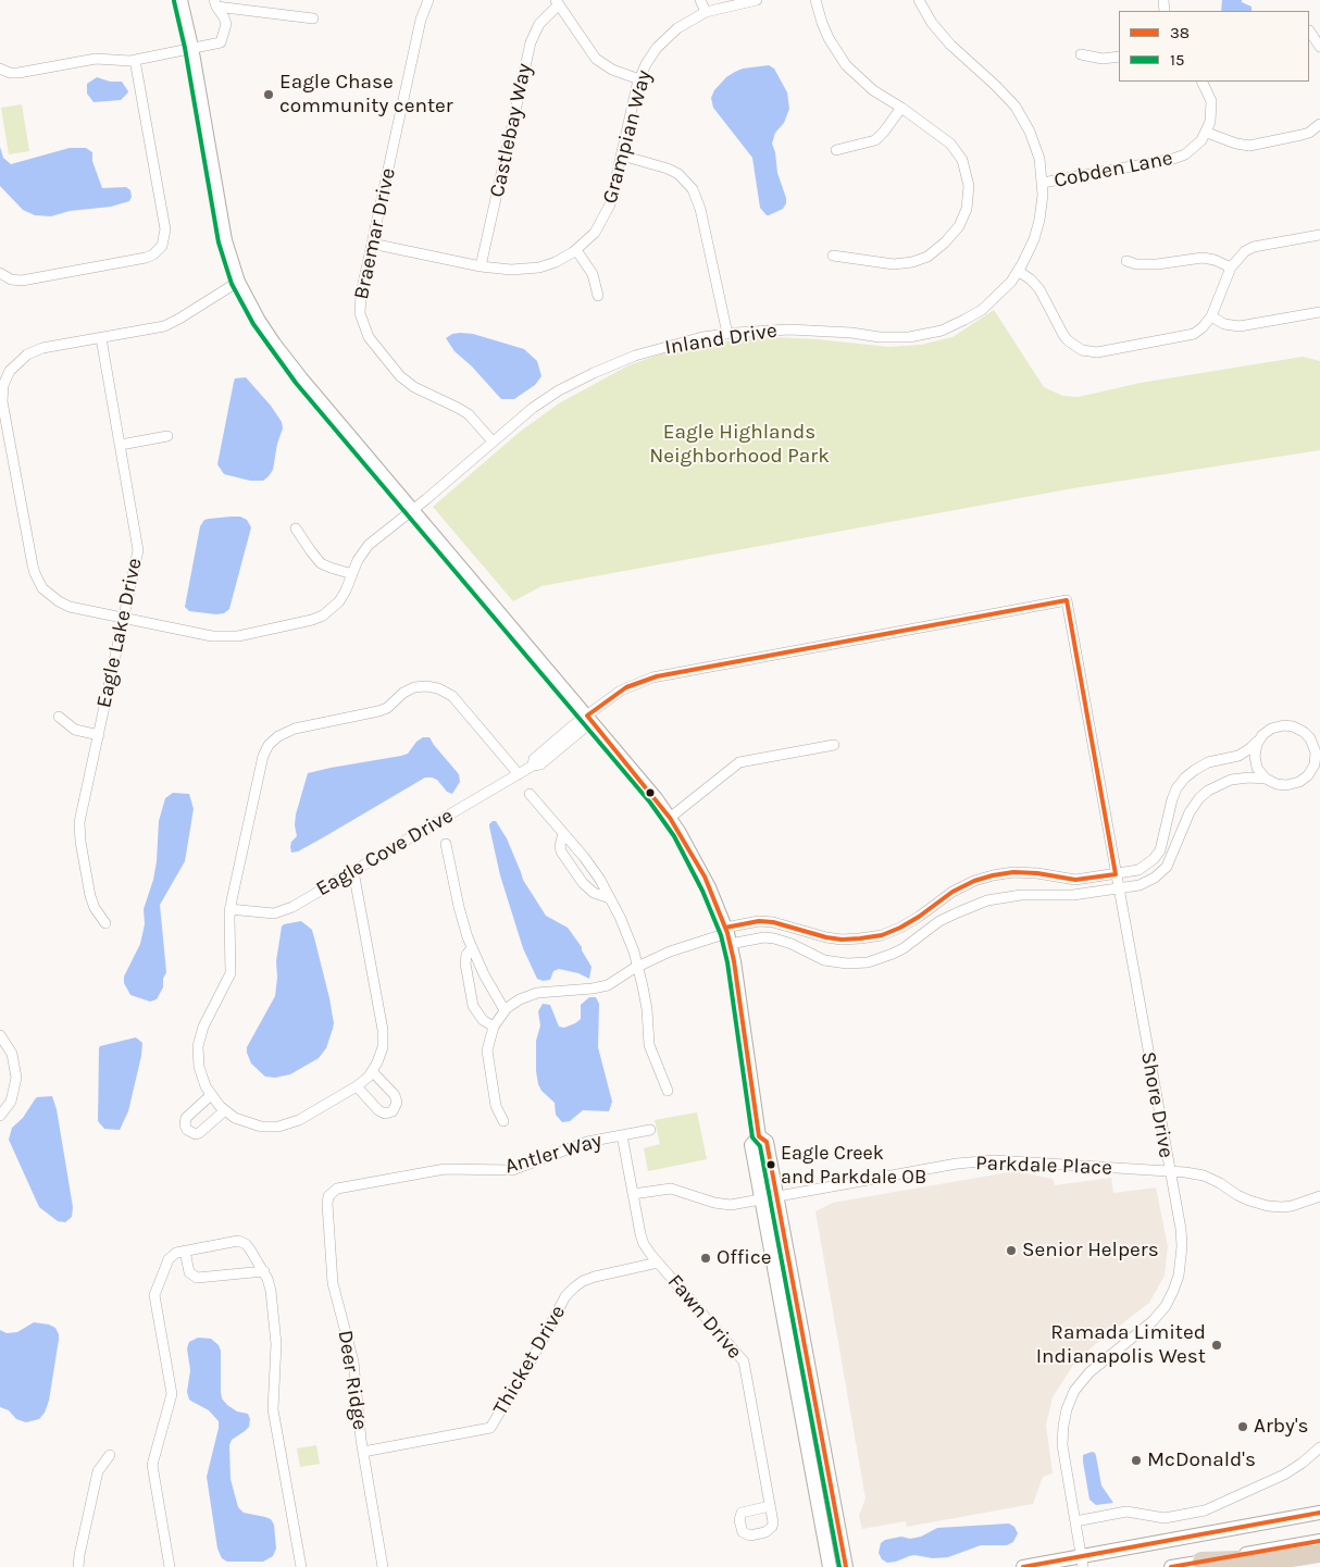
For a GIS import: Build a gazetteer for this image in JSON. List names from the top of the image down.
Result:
{
  "streets": {
    "street": [
      "Castlebay Way",
      "Grampian Way",
      "Cobden Lane",
      "Braemar Drive",
      "Inland Drive",
      "Eagle Lake Drive",
      "Eagle Cove Drive",
      "Shore Drive",
      "Antler Way",
      "Parkdale Place",
      "Fawn Drive",
      "Thicket Drive",
      "Deer Ridge"
    ]
  },
  "crossings": [
    ["Castlebay Way", "Grampian Way"],
    ["Grampian Way", "Braemar Drive"],
    ["Cobden Lane", "Inland Drive"],
    ["Braemar Drive", "Inland Drive"],
    ["Inland Drive", "Eagle Lake Drive"],
    ["Eagle Cove Drive", "Shore Drive"],
    ["Shore Drive", "Parkdale Place"],
    ["Antler Way", "Fawn Drive"],
    ["Antler Way", "Deer Ridge"],
    ["Parkdale Place", "Fawn Drive"],
    ["Fawn Drive", "Thicket Drive"],
    ["Thicket Drive", "Deer Ridge"]
  ],
  "parks": ["Eagle Highlands Neighborhood Park"],
  "places": [
    "Eagle Chase community center",
    "Eagle Creek and Parkdale OB",
    "Senior Helpers",
    "Office",
    "Ramada Limited Indianapolis West",
    "Arby's",
    "McDonald's"
  ],
  "lines": ["transit line 15", "transit line 38"],
  "legend": ["38", "15"]
}
